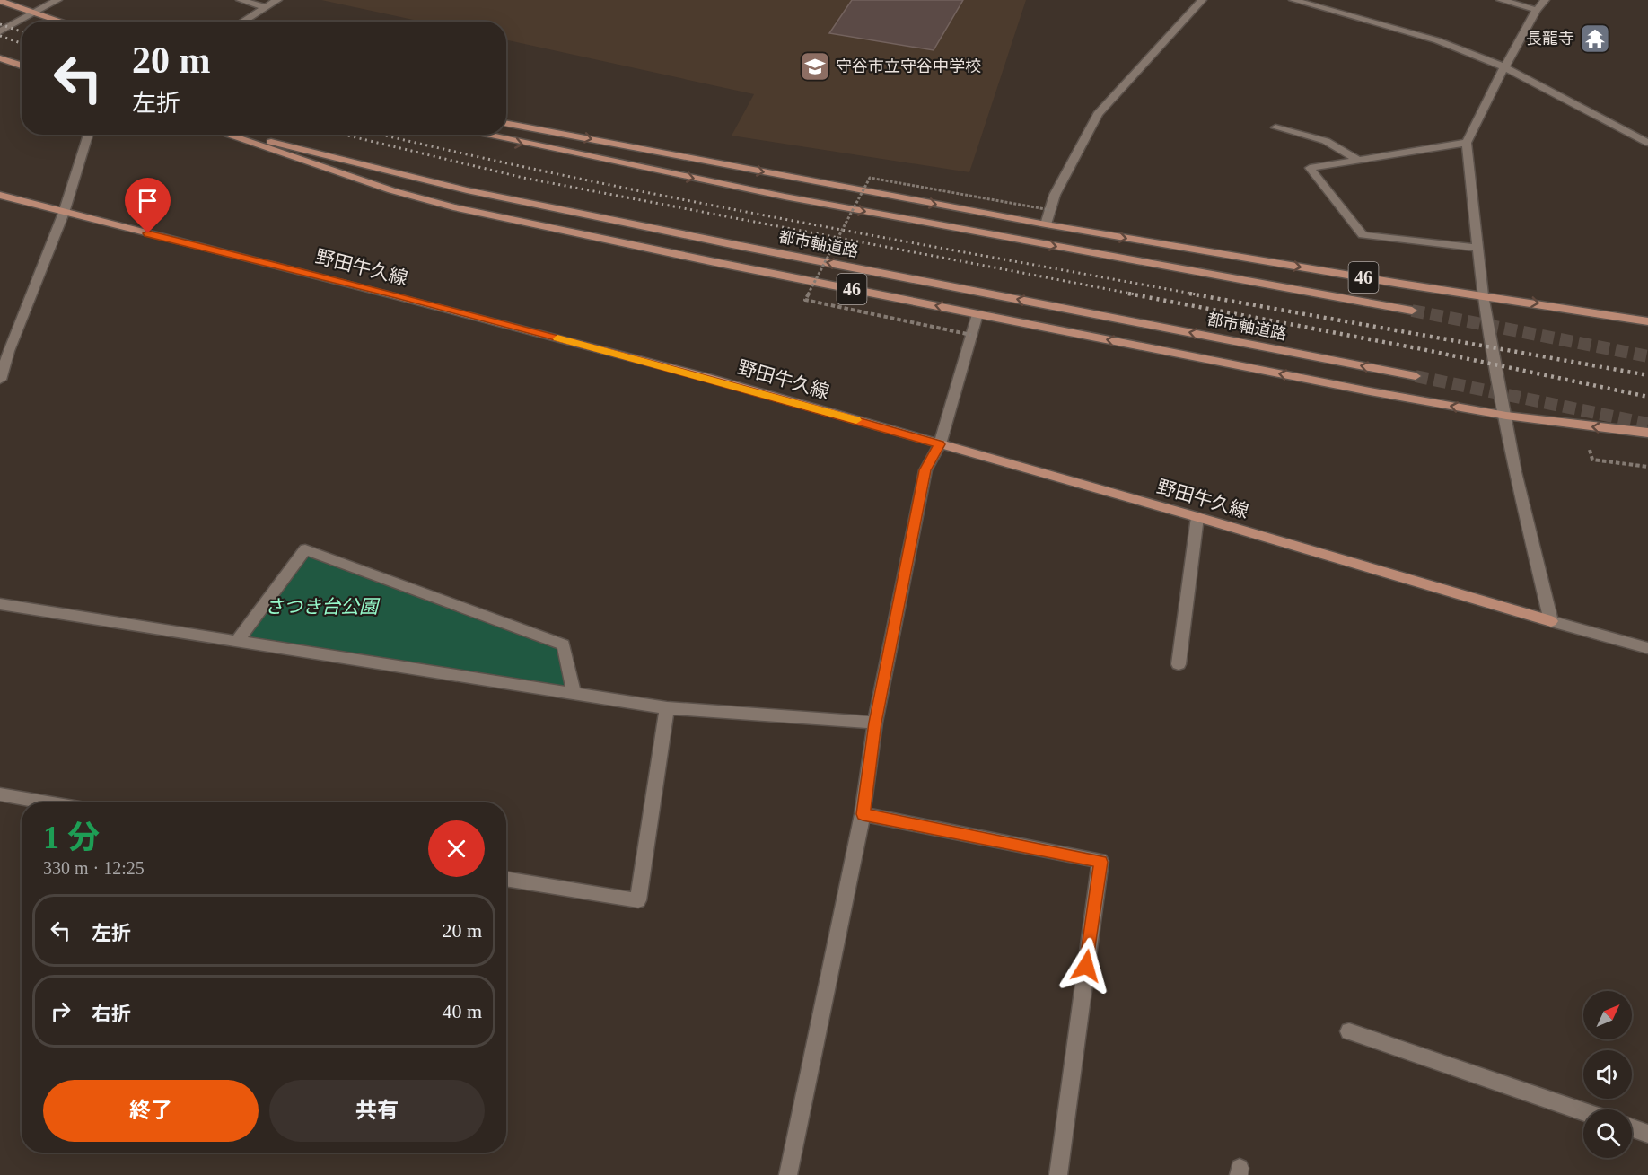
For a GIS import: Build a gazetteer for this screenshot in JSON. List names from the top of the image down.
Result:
{
  "streets": {
    "main road": ["都市軸道路", "野田牛久線", "46"]
  },
  "parks": ["さつき台公園"],
  "places": {
    "temple": ["長龍寺"],
    "school or university": ["守谷市立守谷中学校"]
  },
  "north": "top right",
  "page": {
    "turn": ["20 m", "左折"],
    "heading": ["1 分", "330 m · 12:25"],
    "list": [
      {
        "name": "左折",
        "value": "20 m"
      },
      {
        "name": "右折",
        "value": "40 m"
      }
    ],
    "buttons": ["終了", "共有"]
  }
}
